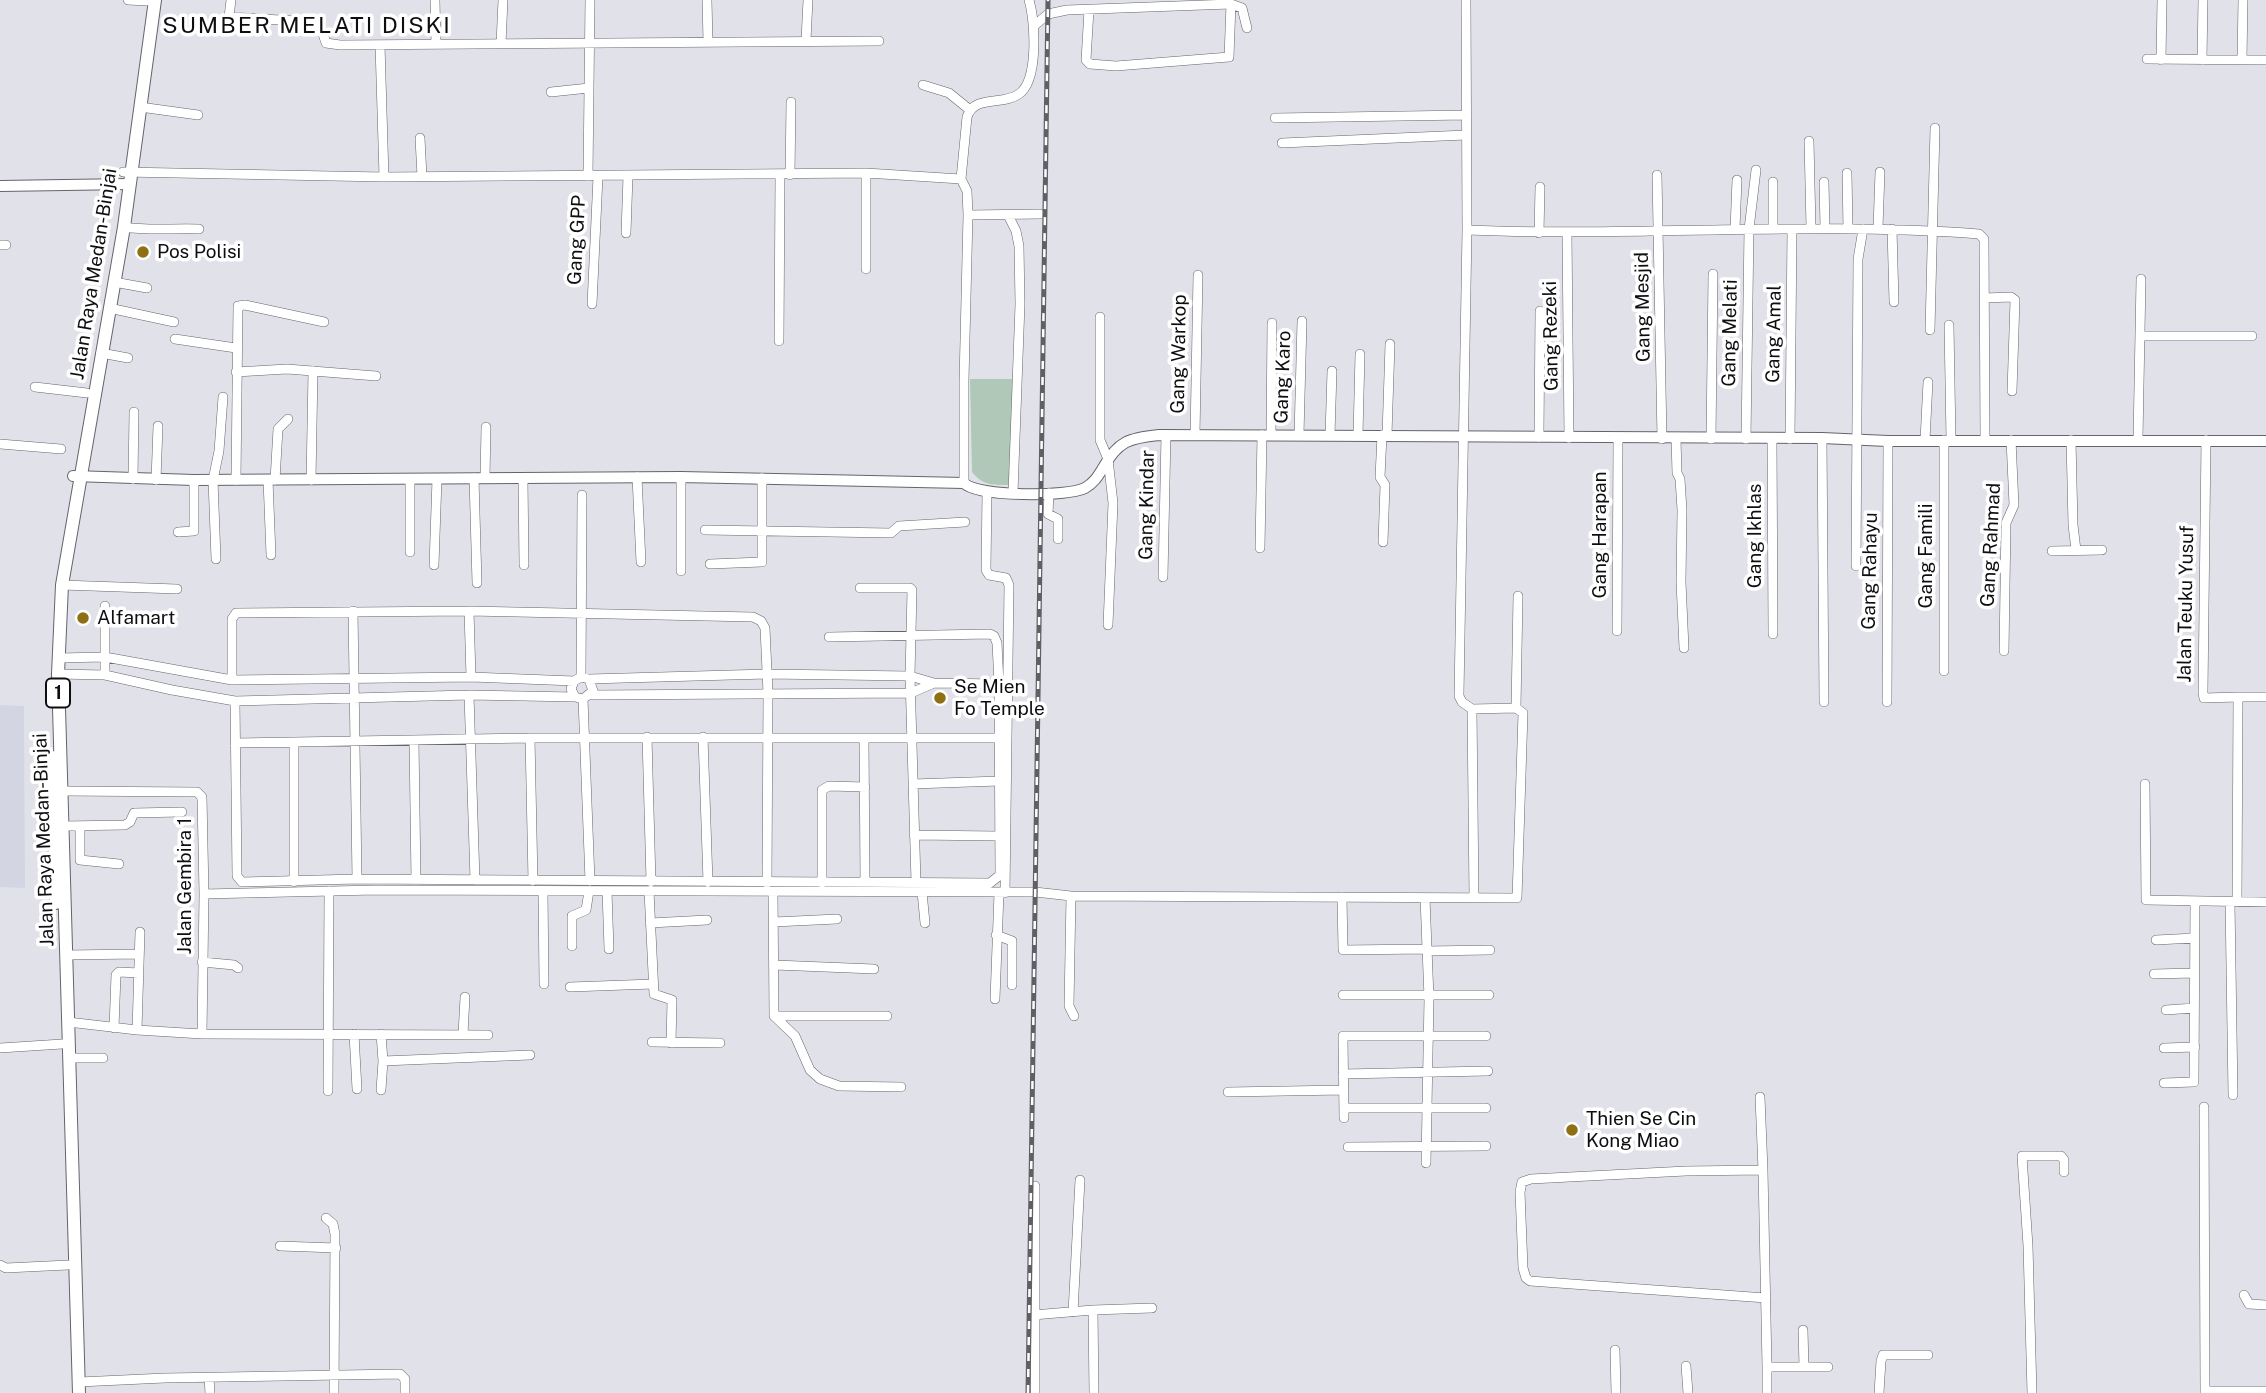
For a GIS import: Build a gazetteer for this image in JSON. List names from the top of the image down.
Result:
{
  "streets": {
    "highway": ["Jalan Raya Medan-Binjai", "1"],
    "street": [
      "Gang GPP",
      "Gang Mesjid",
      "Gang Melati",
      "Gang Amal",
      "Gang Rezeki",
      "Gang Warkop",
      "Gang Karo",
      "Gang Kindar",
      "Gang Harapan",
      "Gang Ikhlas",
      "Gang Rahmad",
      "Gang Famili",
      "Gang Rahayu",
      "Jalan Teuku Yusuf",
      "Jalan Gembira 1"
    ]
  },
  "crossings": [
    ["Jalan Raya Medan-Binjai", "Jalan Gembira 1"]
  ],
  "districts": ["SUMBER MELATI DISKI"],
  "places": [
    "Pos Polisi",
    "Alfamart",
    "Se Mien Fo Temple",
    "Thien Se Cin Kong Miao"
  ]
}
